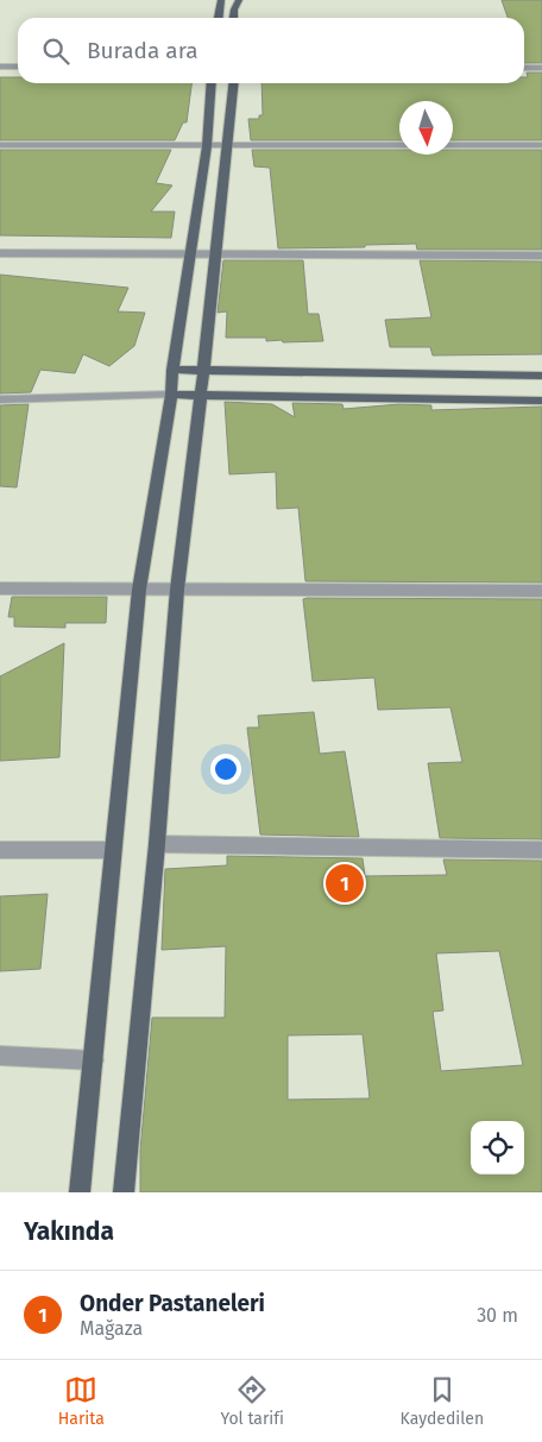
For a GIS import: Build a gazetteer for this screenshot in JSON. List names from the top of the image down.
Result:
{
  "north": "bottom",
  "page": {
    "search": "Burada ara",
    "pins": "1",
    "heading": "Yakında",
    "list": [
      {
        "mark": "1",
        "name": "Onder Pastaneleri",
        "note": "Mağaza",
        "value": "30 m"
      }
    ],
    "nav": ["Harita", "Yol tarifi", "Kaydedilen"]
  }
}
